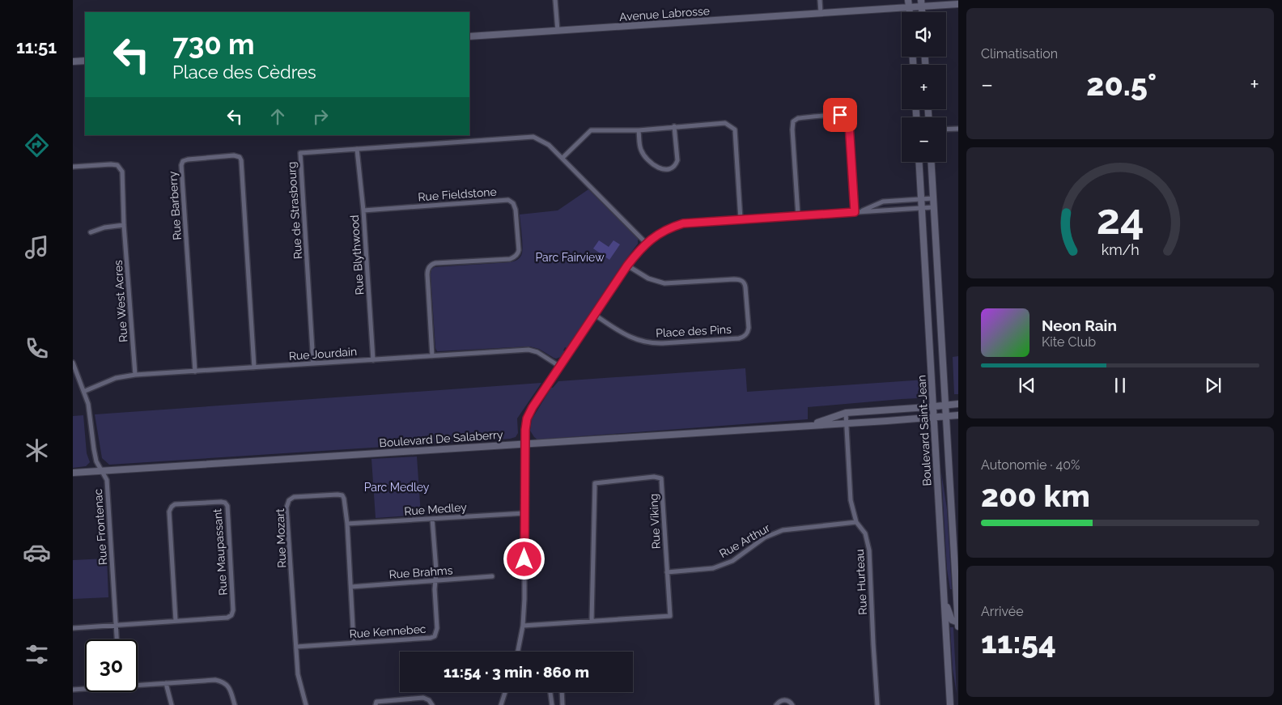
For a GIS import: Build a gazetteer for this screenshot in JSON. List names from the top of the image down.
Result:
{
  "streets": {
    "street": [
      "Avenue Labrosse",
      "Rue Fieldstone",
      "Rue Barberry",
      "Rue de Strasbourg",
      "Rue Blythwood",
      "Rue West Acres",
      "Place des Pins",
      "Rue Jourdain",
      "Boulevard Saint-Jean",
      "Boulevard De Salaberry",
      "Rue Medley",
      "Rue Viking",
      "Rue Frontenac",
      "Rue Mozart",
      "Rue Arthur",
      "Rue Maupassant",
      "Rue Brahms",
      "Rue Hurteau",
      "Rue Kennebec"
    ]
  },
  "crossings": [
    ["Rue Fieldstone", "Rue Blythwood"],
    ["Rue Fieldstone", "Rue Jourdain"],
    ["Rue Barberry", "Rue Jourdain"],
    ["Rue de Strasbourg", "Rue Blythwood"],
    ["Rue de Strasbourg", "Rue Jourdain"],
    ["Rue Blythwood", "Rue Jourdain"],
    ["Rue West Acres", "Rue Jourdain"],
    ["Rue Jourdain", "Rue Frontenac"],
    ["Boulevard Saint-Jean", "Boulevard De Salaberry"],
    ["Boulevard De Salaberry", "Rue Frontenac"],
    ["Boulevard De Salaberry", "Rue Hurteau"],
    ["Rue Medley", "Rue Mozart"],
    ["Rue Medley", "Rue Kennebec"],
    ["Rue Viking", "Rue Arthur"],
    ["Rue Frontenac", "Rue Maupassant"],
    ["Rue Mozart", "Rue Brahms"],
    ["Rue Mozart", "Rue Kennebec"],
    ["Rue Arthur", "Rue Hurteau"],
    ["Rue Brahms", "Rue Kennebec"]
  ],
  "parks": ["Parc Fairview", "Parc Medley"],
  "page": {
    "tabs": "11:51",
    "tile": [
      "Climatisation",
      ["Autonomie · 40%", "200 km"],
      ["Arrivée", "11:54"]
    ],
    "map_buttons": ["+", "−"],
    "turn": ["730 m", "Place des Cèdres"],
    "heat": ["−", "20.5°", "+"],
    "song": ["Neon Rain", "Kite Club"],
    "limit": "30",
    "trip": "11:54 · 3 min · 860 m",
    "gauge": ["24", "km/h"]
  }
}
